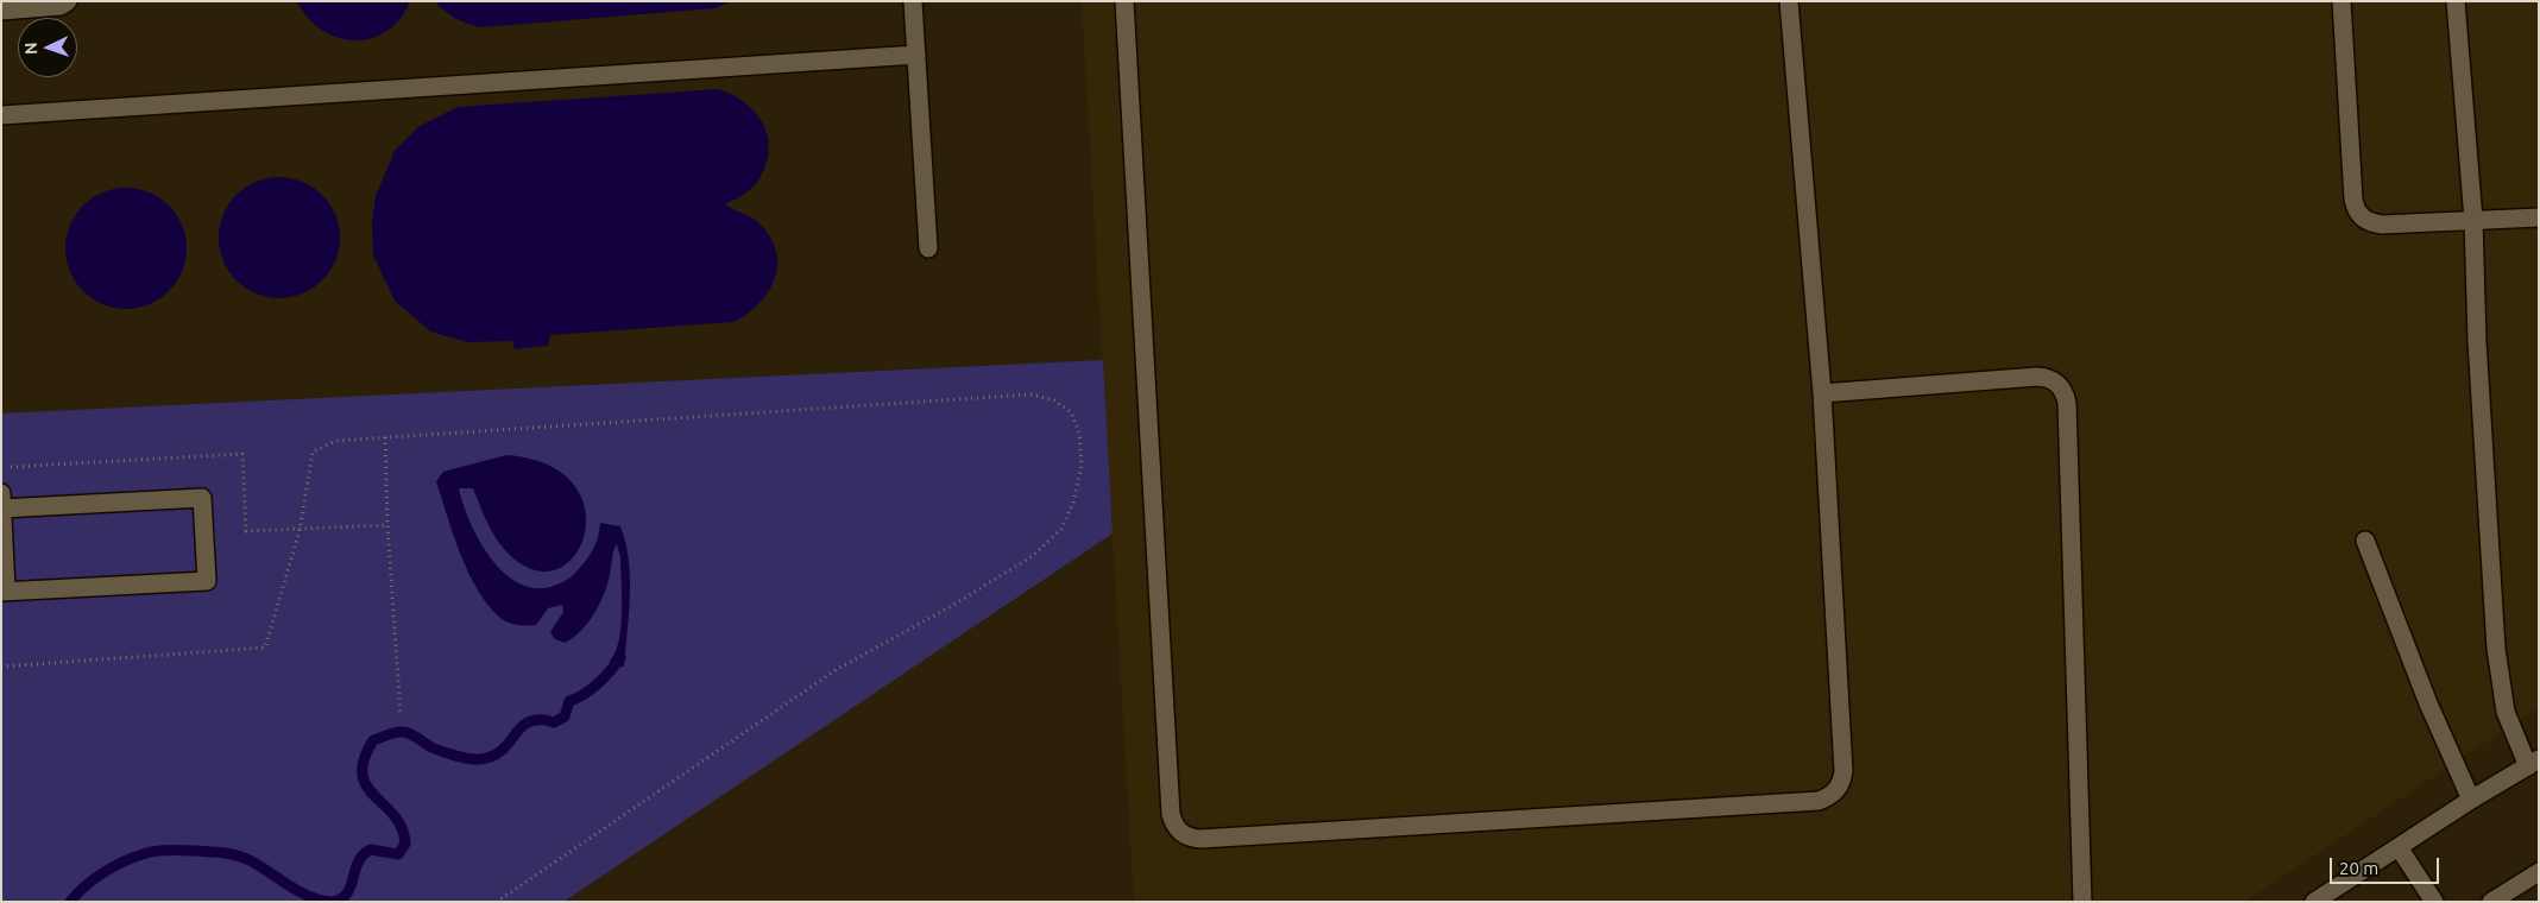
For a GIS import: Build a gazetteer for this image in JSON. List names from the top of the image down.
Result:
{
  "scale_bar": "20 m",
  "north": "left"
}
